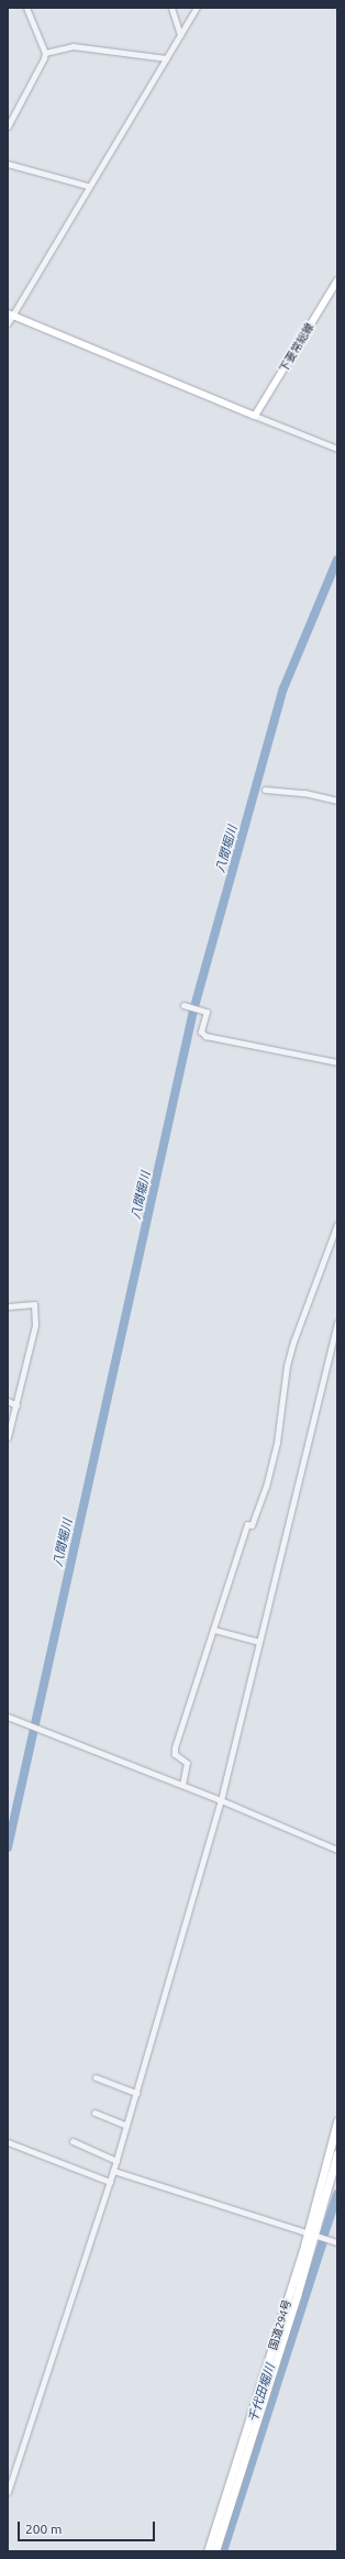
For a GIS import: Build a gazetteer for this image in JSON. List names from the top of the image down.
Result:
{
  "streets": {
    "highway": ["国道294号"],
    "main road": ["下妻常総線"]
  },
  "water": ["八間堀川", "千代田堀川"],
  "scale_bar": "200 m"
}
